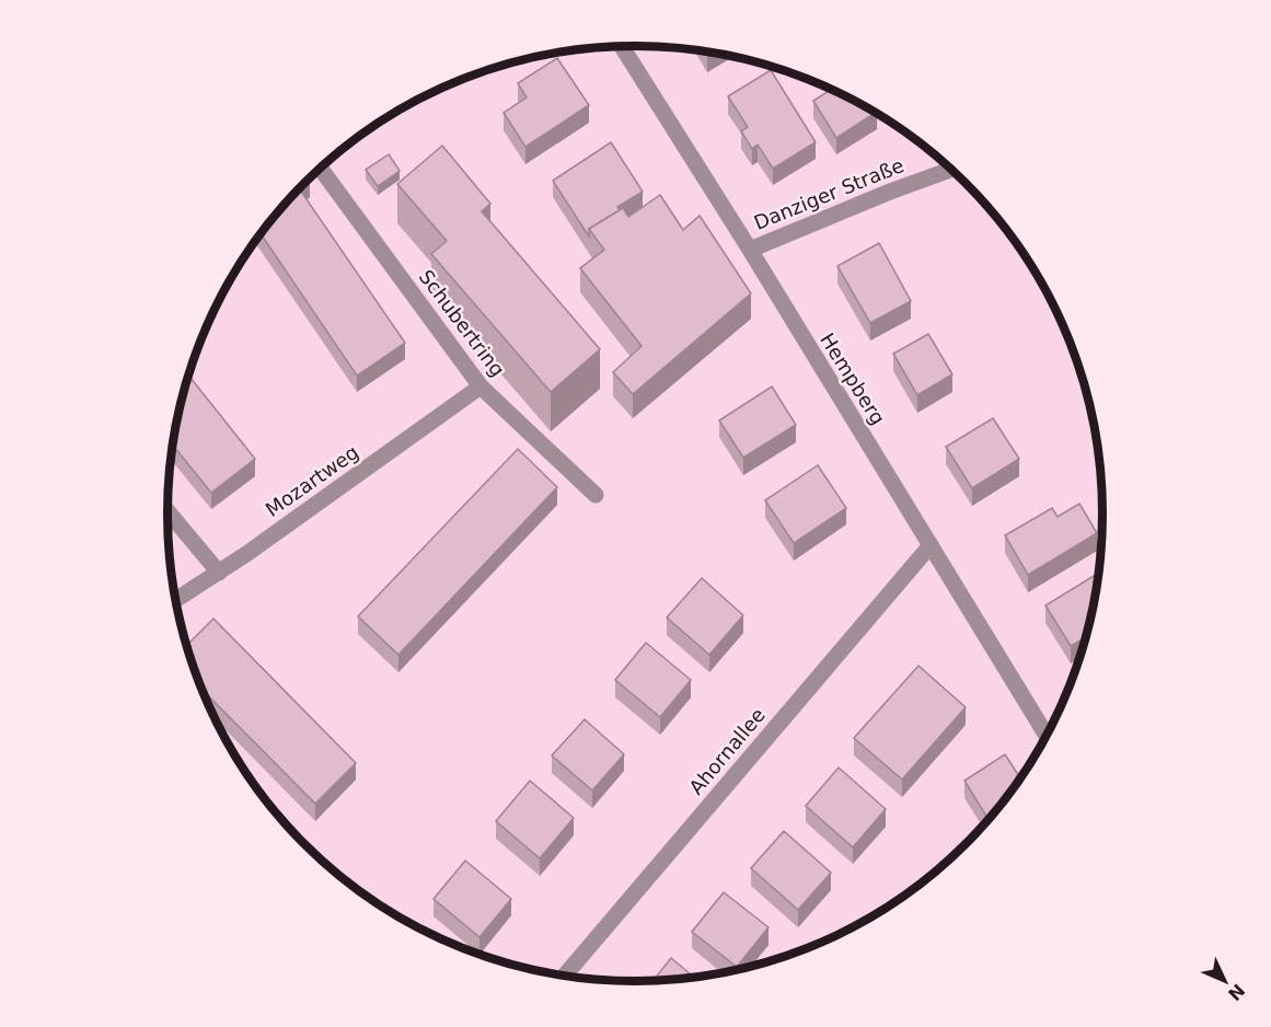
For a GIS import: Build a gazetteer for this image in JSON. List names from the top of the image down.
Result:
{
  "streets": {
    "street": [
      "Danziger Straße",
      "Schubertring",
      "Hempberg",
      "Mozartweg",
      "Ahornallee"
    ]
  },
  "crossings": [
    ["Danziger Straße", "Hempberg"],
    ["Schubertring", "Mozartweg"],
    ["Hempberg", "Ahornallee"]
  ],
  "north": "bottom right"
}
